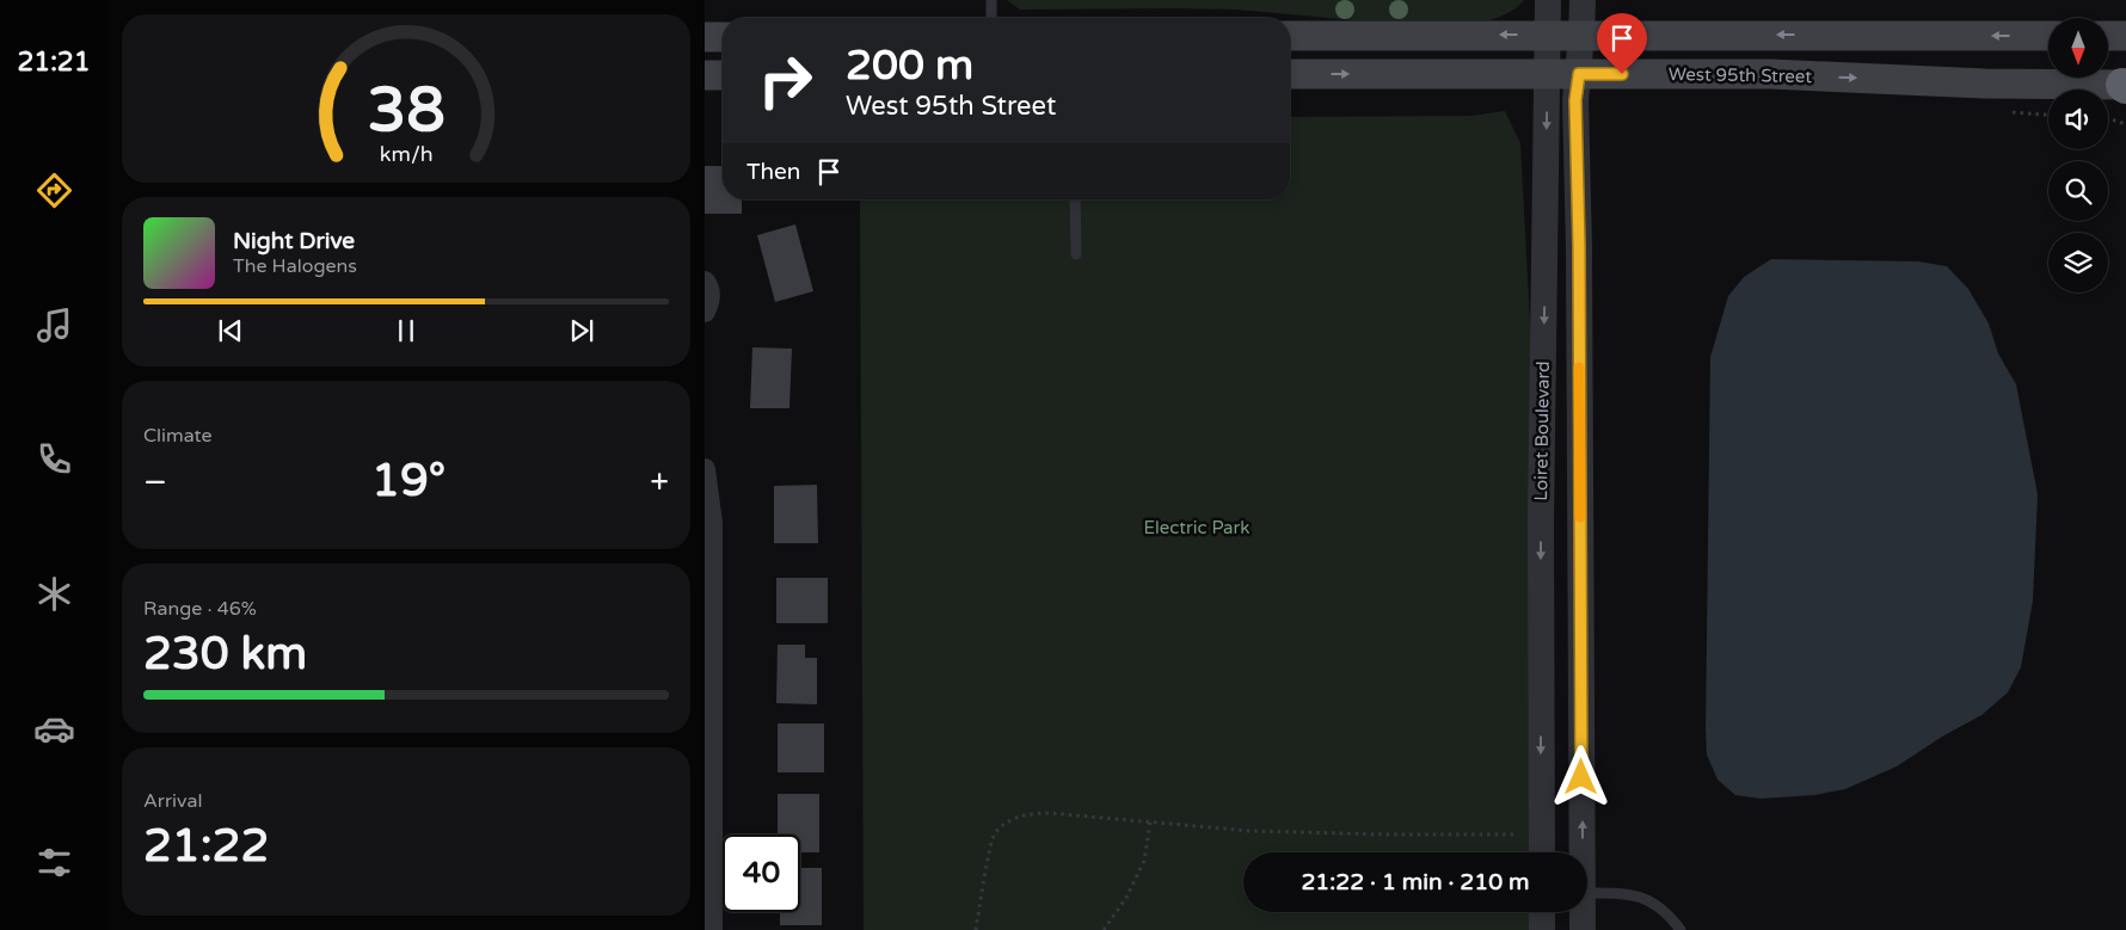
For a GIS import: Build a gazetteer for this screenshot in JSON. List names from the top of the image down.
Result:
{
  "streets": {
    "main road": ["West 95th Street"],
    "street": ["Loiret Boulevard"]
  },
  "crossings": [
    ["West 95th Street", "Loiret Boulevard"]
  ],
  "parks": ["Electric Park"],
  "north": "bottom",
  "page": {
    "tabs": "21:21",
    "turn": ["200 m", "West 95th Street"],
    "then": "Then",
    "song": ["Night Drive", "The Halogens"],
    "tile": [
      "Climate",
      ["Range · 46%", "230 km"],
      ["Arrival", "21:22"]
    ],
    "heat": ["−", "19°", "+"],
    "limit": "40",
    "trip": "21:22 · 1 min · 210 m",
    "gauge": ["38", "km/h"]
  }
}
